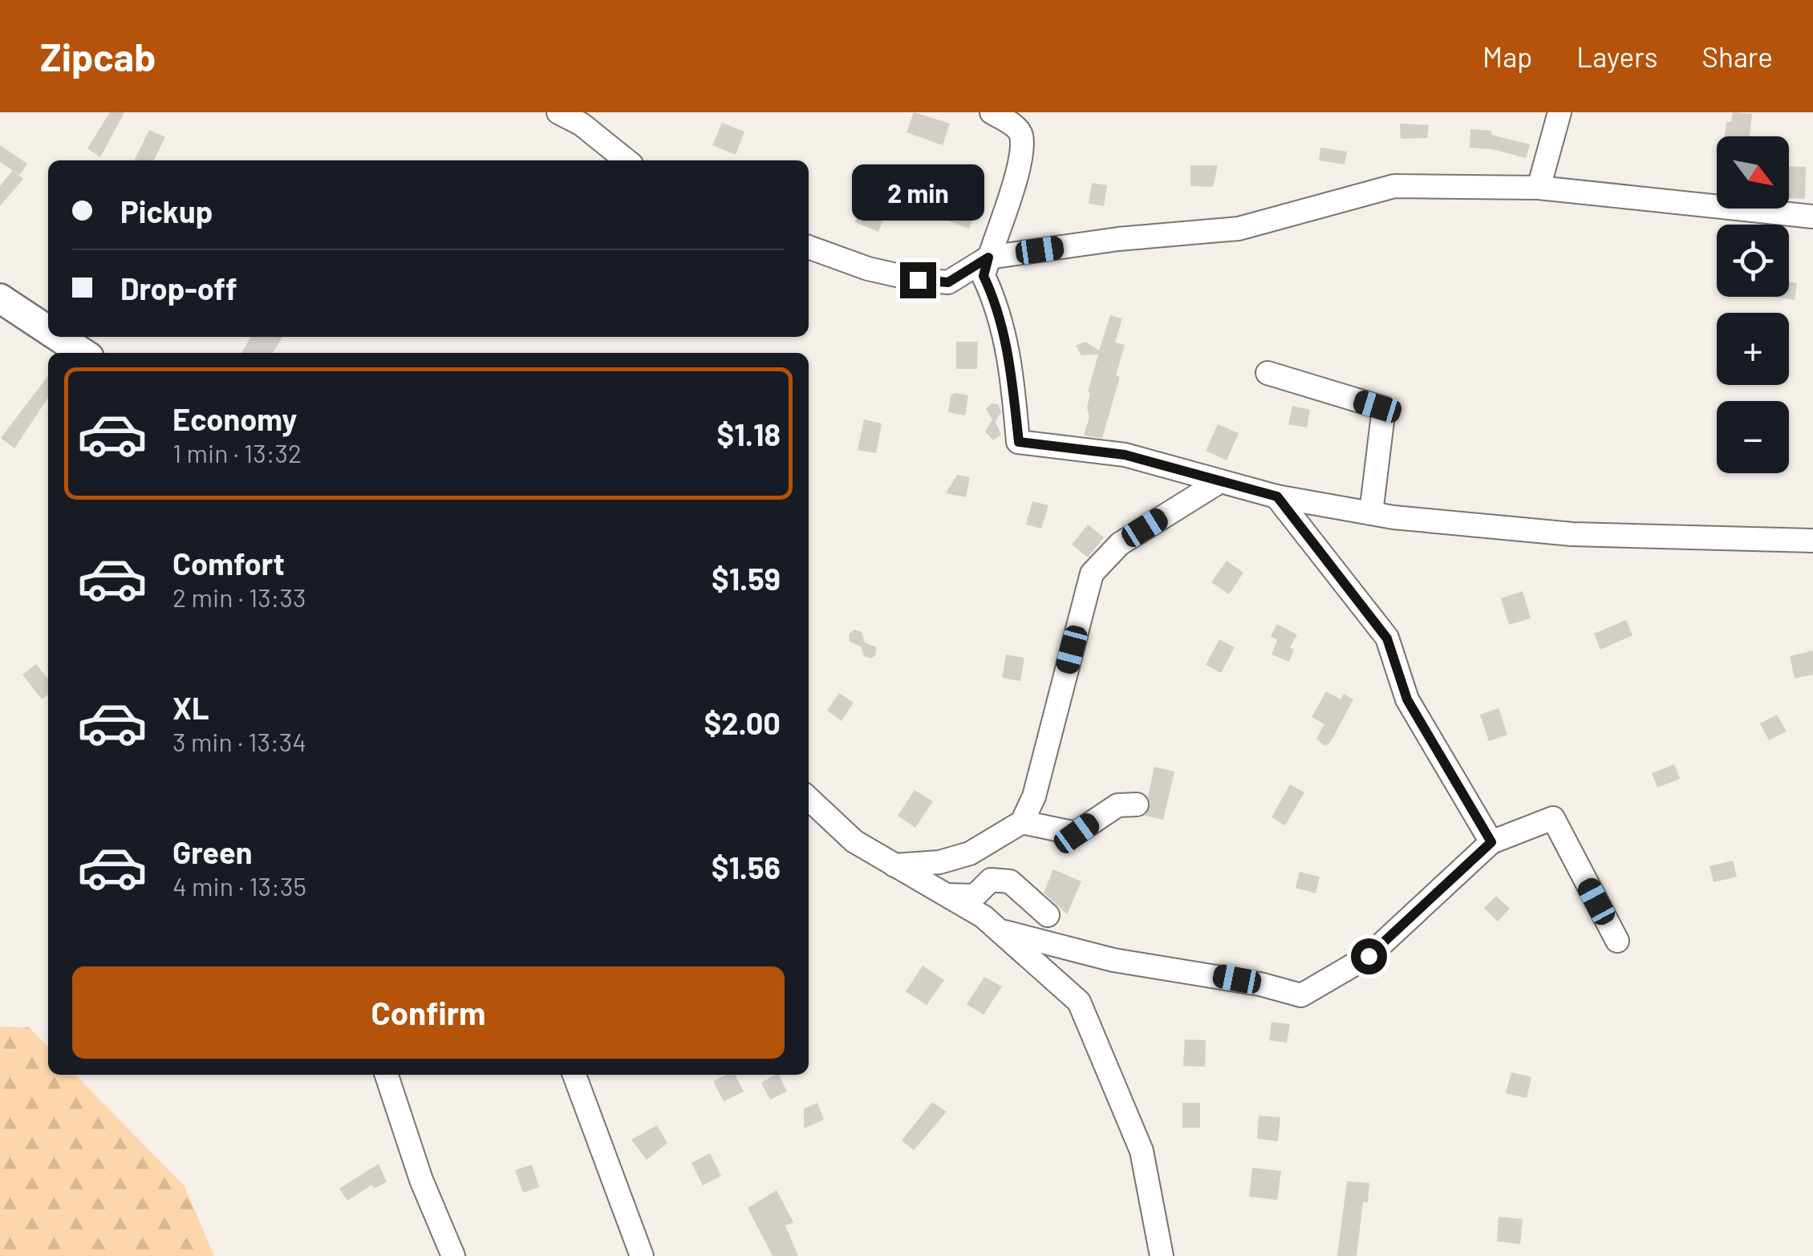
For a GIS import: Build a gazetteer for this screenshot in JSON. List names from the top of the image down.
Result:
{
  "north": "bottom right",
  "page": {
    "header": "Zipcab",
    "nav": ["Map", "Layers", "Share"],
    "map_buttons": ["+", "−"],
    "banner": ["Pickup", "Drop-off"],
    "bubble": "2 min",
    "list": [
      {
        "name": "Economy",
        "note": "1 min · 13:32",
        "value": "$1.18"
      },
      {
        "name": "Comfort",
        "note": "2 min · 13:33",
        "value": "$1.59"
      },
      {
        "name": "XL",
        "note": "3 min · 13:34",
        "value": "$2.00"
      },
      {
        "name": "Green",
        "note": "4 min · 13:35",
        "value": "$1.56"
      }
    ],
    "buttons": "Confirm"
  }
}
